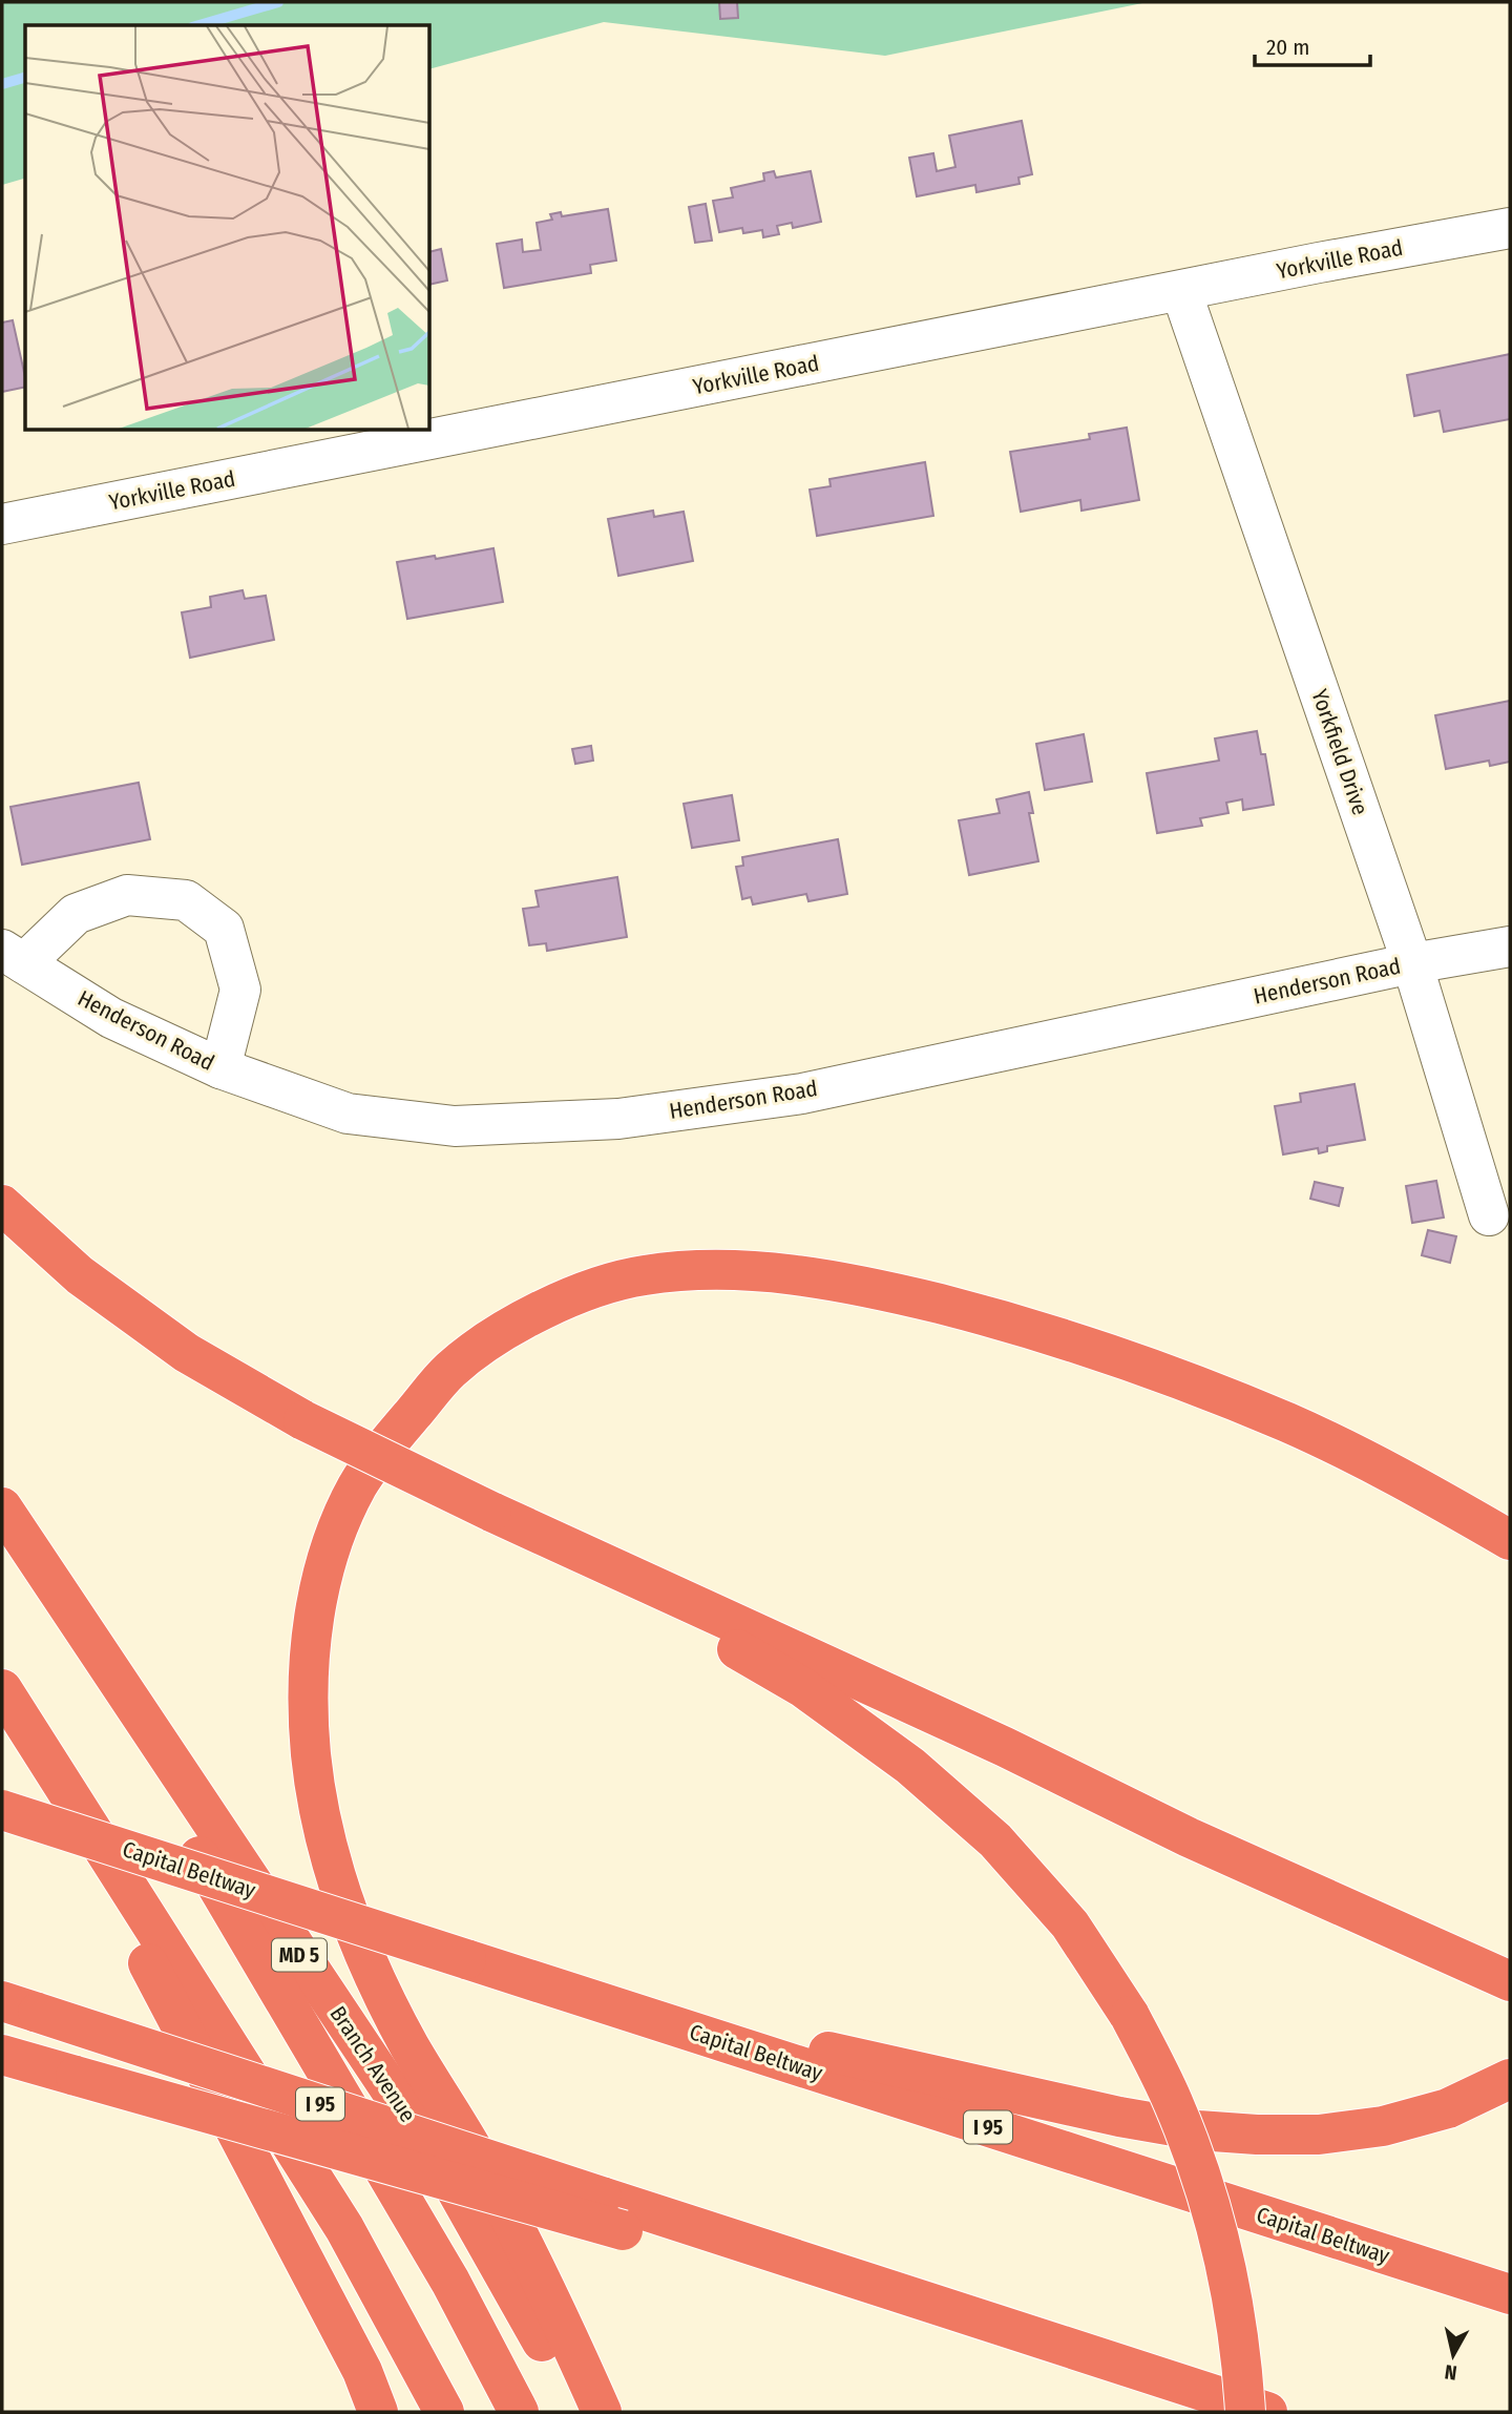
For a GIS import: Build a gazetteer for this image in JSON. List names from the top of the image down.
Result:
{
  "streets": {
    "highway": [
      "Capital Beltway",
      "MD 5",
      "Branch Avenue",
      "I 95"
    ],
    "street": ["Yorkville Road", "Yorkfield Drive", "Henderson Road"]
  },
  "crossings": [
    ["Yorkville Road", "Yorkfield Drive"],
    ["Yorkfield Drive", "Henderson Road"]
  ],
  "scale_bar": "20 m",
  "north": "bottom"
}
